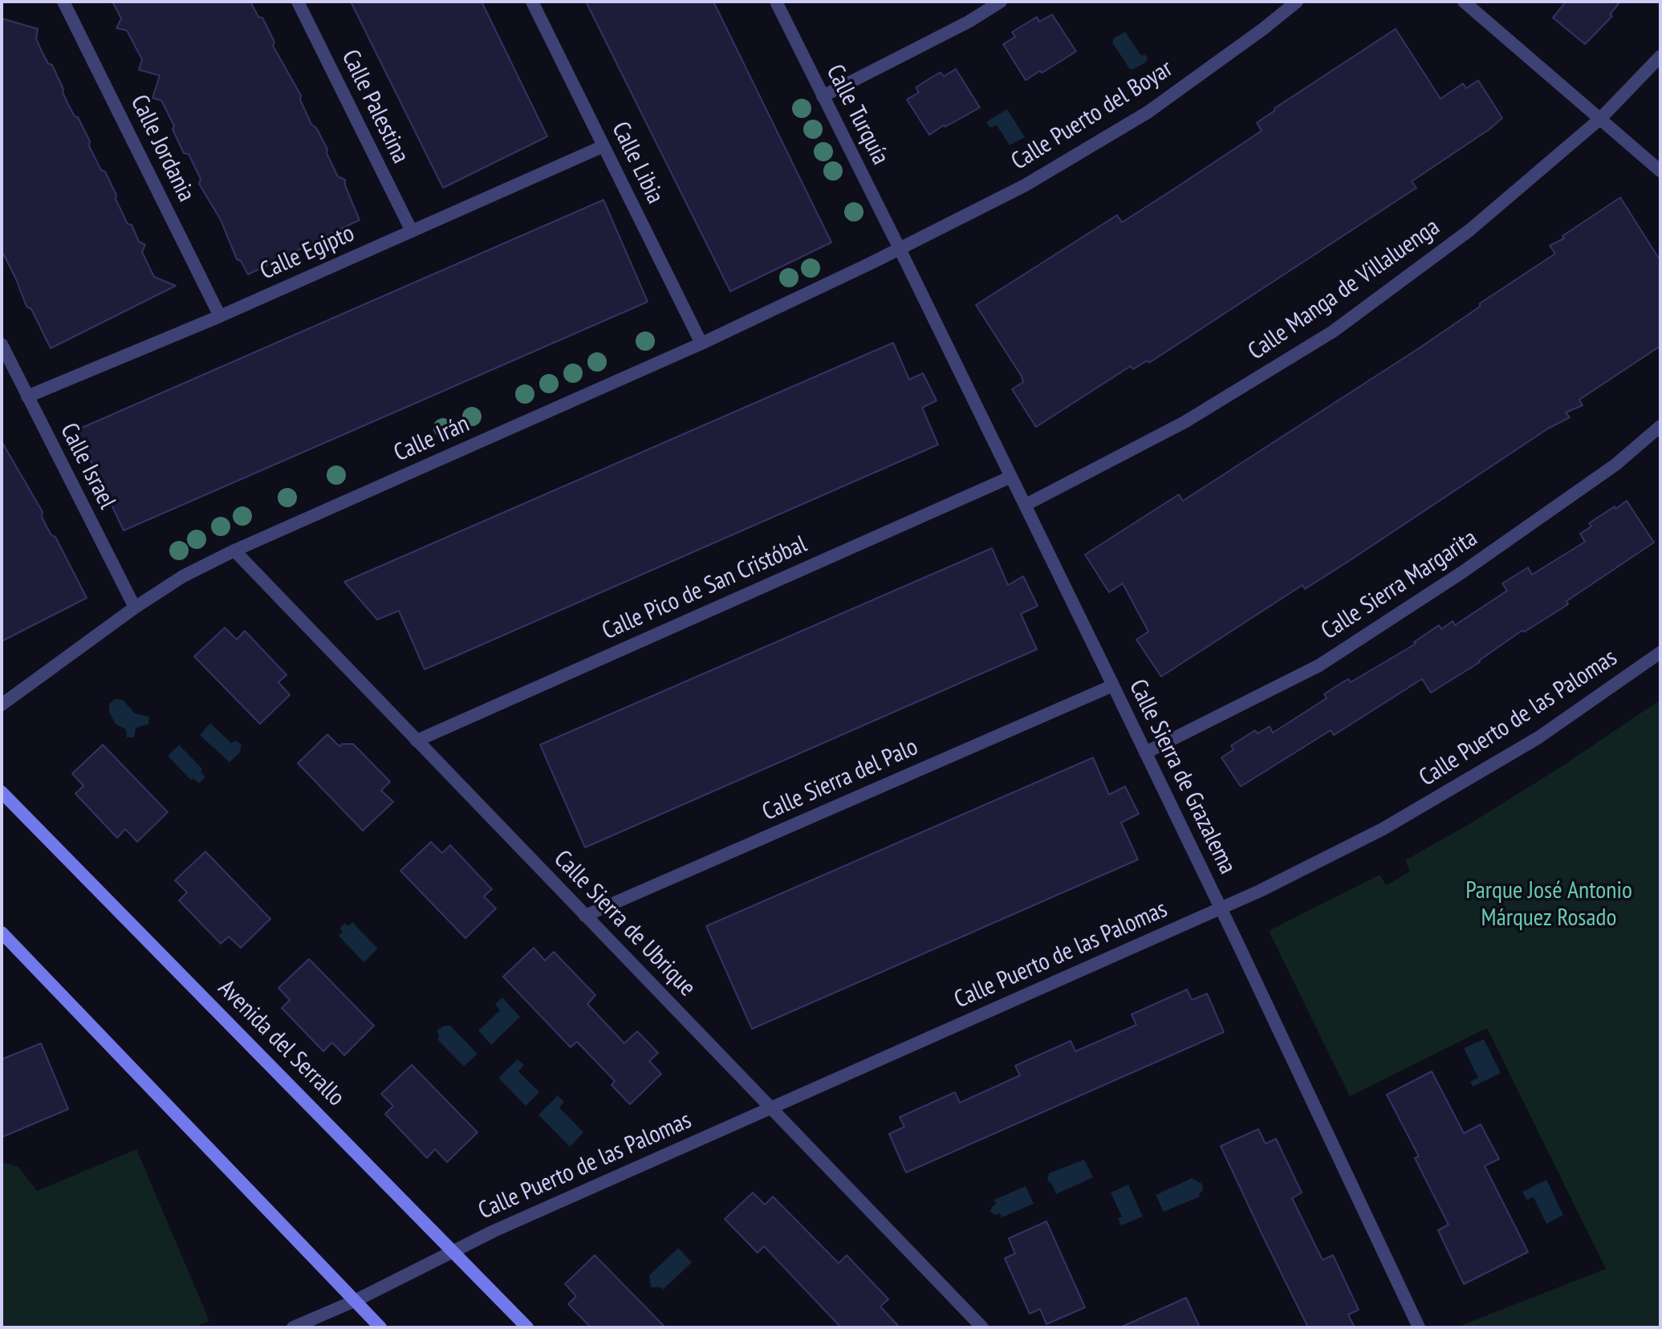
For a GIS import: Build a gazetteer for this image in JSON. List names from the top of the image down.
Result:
{
  "streets": {
    "street": [
      "Calle Palestina",
      "Calle Turquía",
      "Calle Puerto del Boyar",
      "Calle Jordania",
      "Calle Libia",
      "Calle Egipto",
      "Calle Manga de Villaluenga",
      "Calle Irán",
      "Calle Israel",
      "Calle Sierra Margarita",
      "Calle Pico de San Cristóbal",
      "Calle Puerto de las Palomas",
      "Calle Sierra de Grazalema",
      "Calle Sierra del Palo",
      "Calle Sierra de Ubrique",
      "Avenida del Serrallo"
    ]
  },
  "crossings": [
    ["Calle Palestina", "Calle Egipto"],
    ["Calle Turquía", "Calle Puerto del Boyar"],
    ["Calle Turquía", "Calle Irán"],
    ["Calle Turquía", "Calle Sierra de Grazalema"],
    ["Calle Puerto del Boyar", "Calle Irán"],
    ["Calle Puerto del Boyar", "Calle Sierra de Grazalema"],
    ["Calle Jordania", "Calle Egipto"],
    ["Calle Libia", "Calle Egipto"],
    ["Calle Libia", "Calle Irán"],
    ["Calle Egipto", "Calle Israel"],
    ["Calle Manga de Villaluenga", "Calle Sierra de Grazalema"],
    ["Calle Irán", "Calle Israel"],
    ["Calle Irán", "Calle Sierra de Grazalema"],
    ["Calle Irán", "Calle Sierra de Ubrique"],
    ["Calle Sierra Margarita", "Calle Sierra de Grazalema"],
    ["Calle Pico de San Cristóbal", "Calle Sierra de Grazalema"],
    ["Calle Pico de San Cristóbal", "Calle Sierra de Ubrique"],
    ["Calle Puerto de las Palomas", "Calle Sierra de Grazalema"],
    ["Calle Puerto de las Palomas", "Calle Sierra de Ubrique"],
    ["Calle Puerto de las Palomas", "Avenida del Serrallo"],
    ["Calle Sierra de Grazalema", "Calle Sierra del Palo"],
    ["Calle Sierra del Palo", "Calle Sierra de Ubrique"]
  ],
  "parks": ["Parque José Antonio Márquez Rosado"]
}
